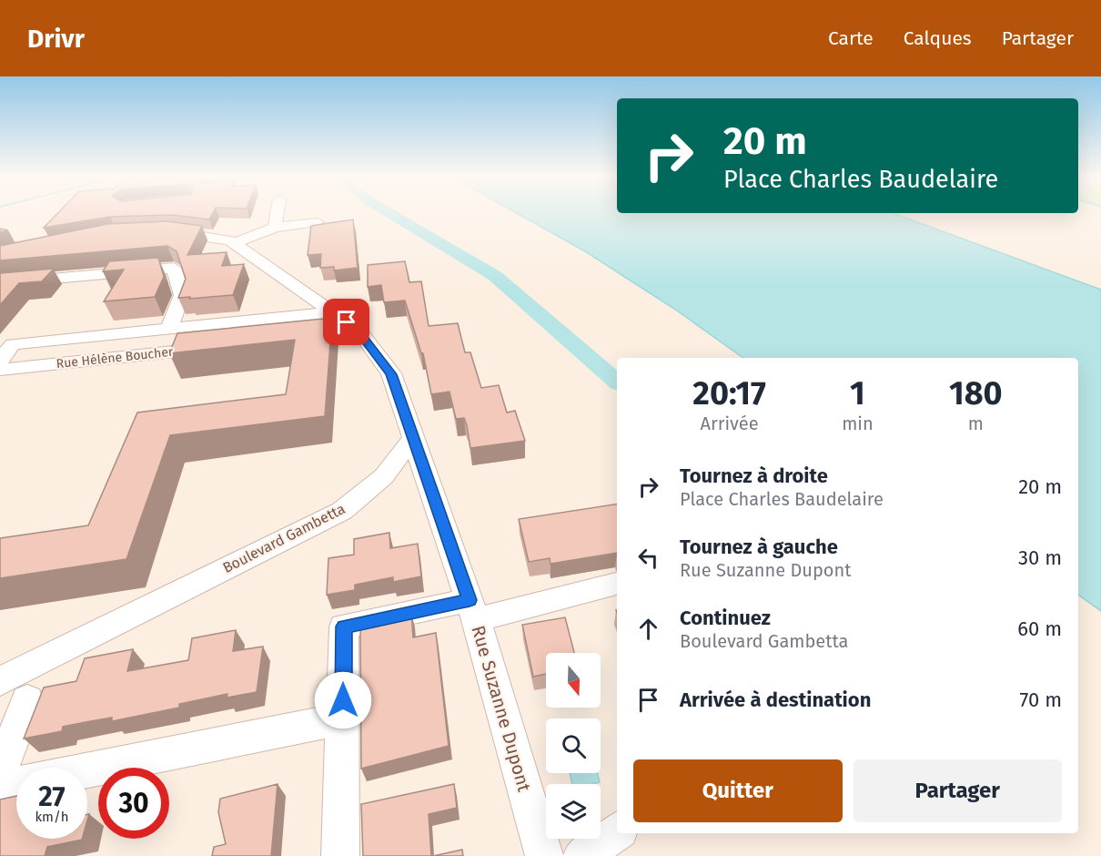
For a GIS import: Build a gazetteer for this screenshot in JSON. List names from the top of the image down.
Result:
{
  "streets": {
    "street": ["Rue Hélène Boucher", "Boulevard Gambetta", "Rue Suzanne Dupont"]
  },
  "crossings": [
    ["Boulevard Gambetta", "Rue Suzanne Dupont"]
  ],
  "north": "bottom",
  "page": {
    "header": "Drivr",
    "nav": ["Carte", "Calques", "Partager"],
    "turn": ["20 m", "Place Charles Baudelaire"],
    "eta": [
      "20:17",
      "Arrivée",
      "1",
      "min",
      "180",
      "m"
    ],
    "list": [
      {
        "name": "Tournez à droite",
        "note": "Place Charles Baudelaire",
        "value": "20 m"
      },
      {
        "name": "Tournez à gauche",
        "note": "Rue Suzanne Dupont",
        "value": "30 m"
      },
      {
        "name": "Continuez",
        "note": "Boulevard Gambetta",
        "value": "60 m"
      },
      {
        "name": "Arrivée à destination",
        "value": "70 m"
      }
    ],
    "buttons": ["Quitter", "Partager"],
    "speed": "27 km/h",
    "limit": "30"
  }
}
